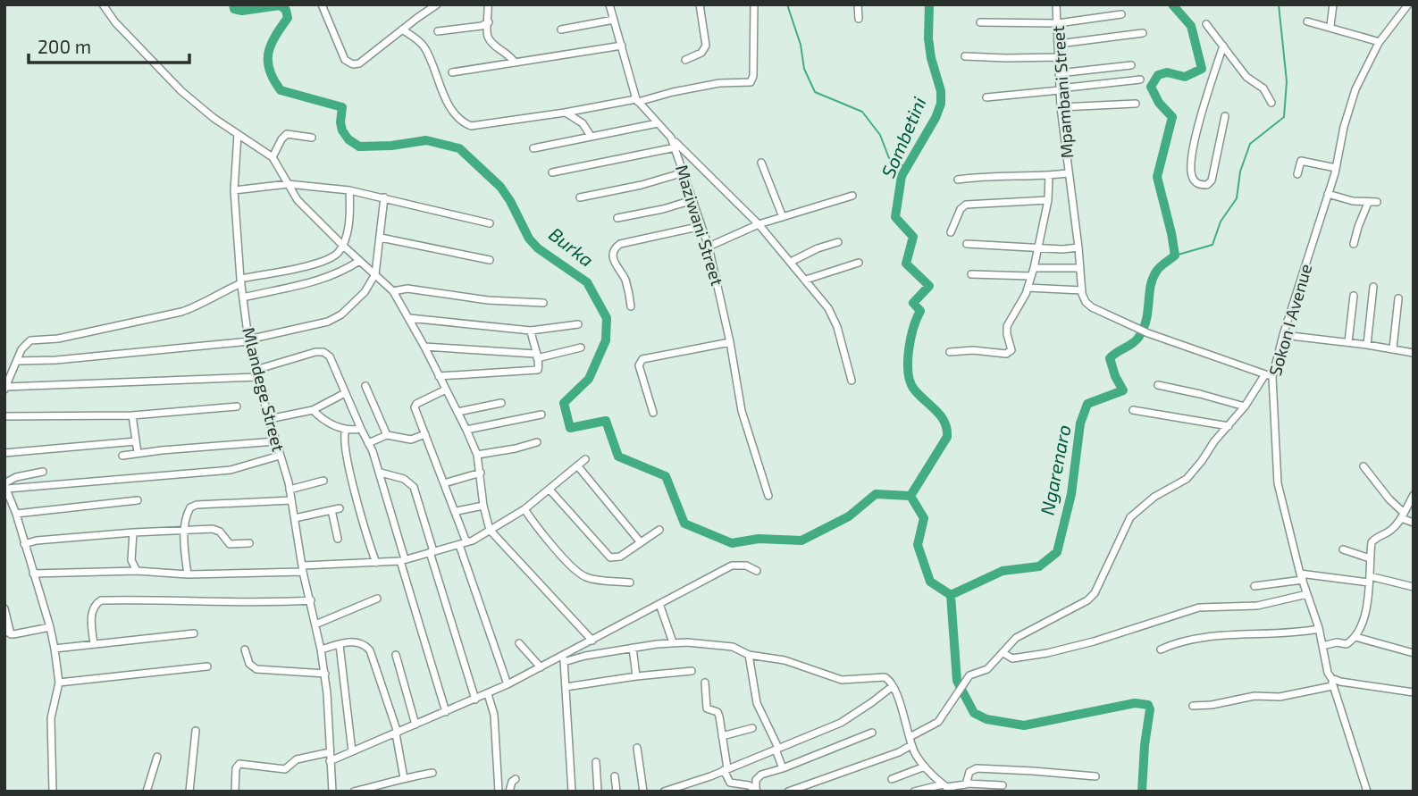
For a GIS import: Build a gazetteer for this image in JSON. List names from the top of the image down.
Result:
{
  "streets": {
    "street": [
      "Mpambani Street",
      "Maziwani Street",
      "Sokon I Avenue",
      "Mlandege Street"
    ]
  },
  "water": ["Sombetini", "Burka", "Ngarenaro"],
  "scale_bar": "200 m"
}
